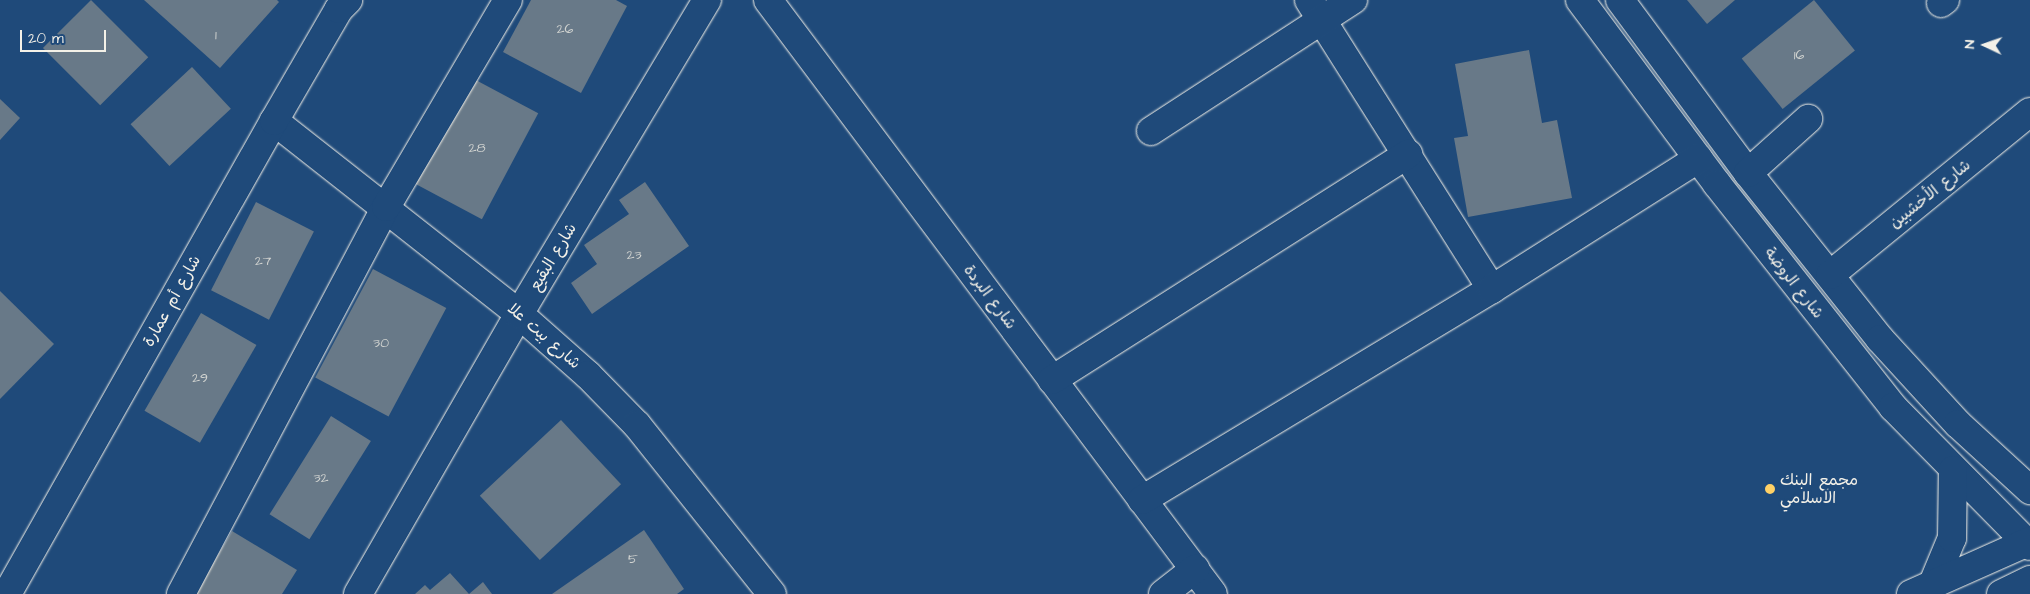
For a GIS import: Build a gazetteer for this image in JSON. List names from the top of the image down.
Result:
{
  "streets": {
    "street": [
      "شارع الأخشبين",
      "شارع البقيع",
      "شارع الروضة",
      "شارع البردة",
      "شارع أم عمارة",
      "شارع بيت علا"
    ]
  },
  "crossings": [
    ["شارع الأخشبين", "شارع الروضة"],
    ["شارع البقيع", "شارع بيت علا"],
    ["شارع أم عمارة", "شارع بيت علا"]
  ],
  "places": ["مجمع البنك الاسلامي"],
  "house_numbers": [
    "26",
    "1",
    "16",
    "28",
    "23",
    "27",
    "30",
    "29",
    "32",
    "5"
  ],
  "scale_bar": "20 m",
  "north": "left"
}
